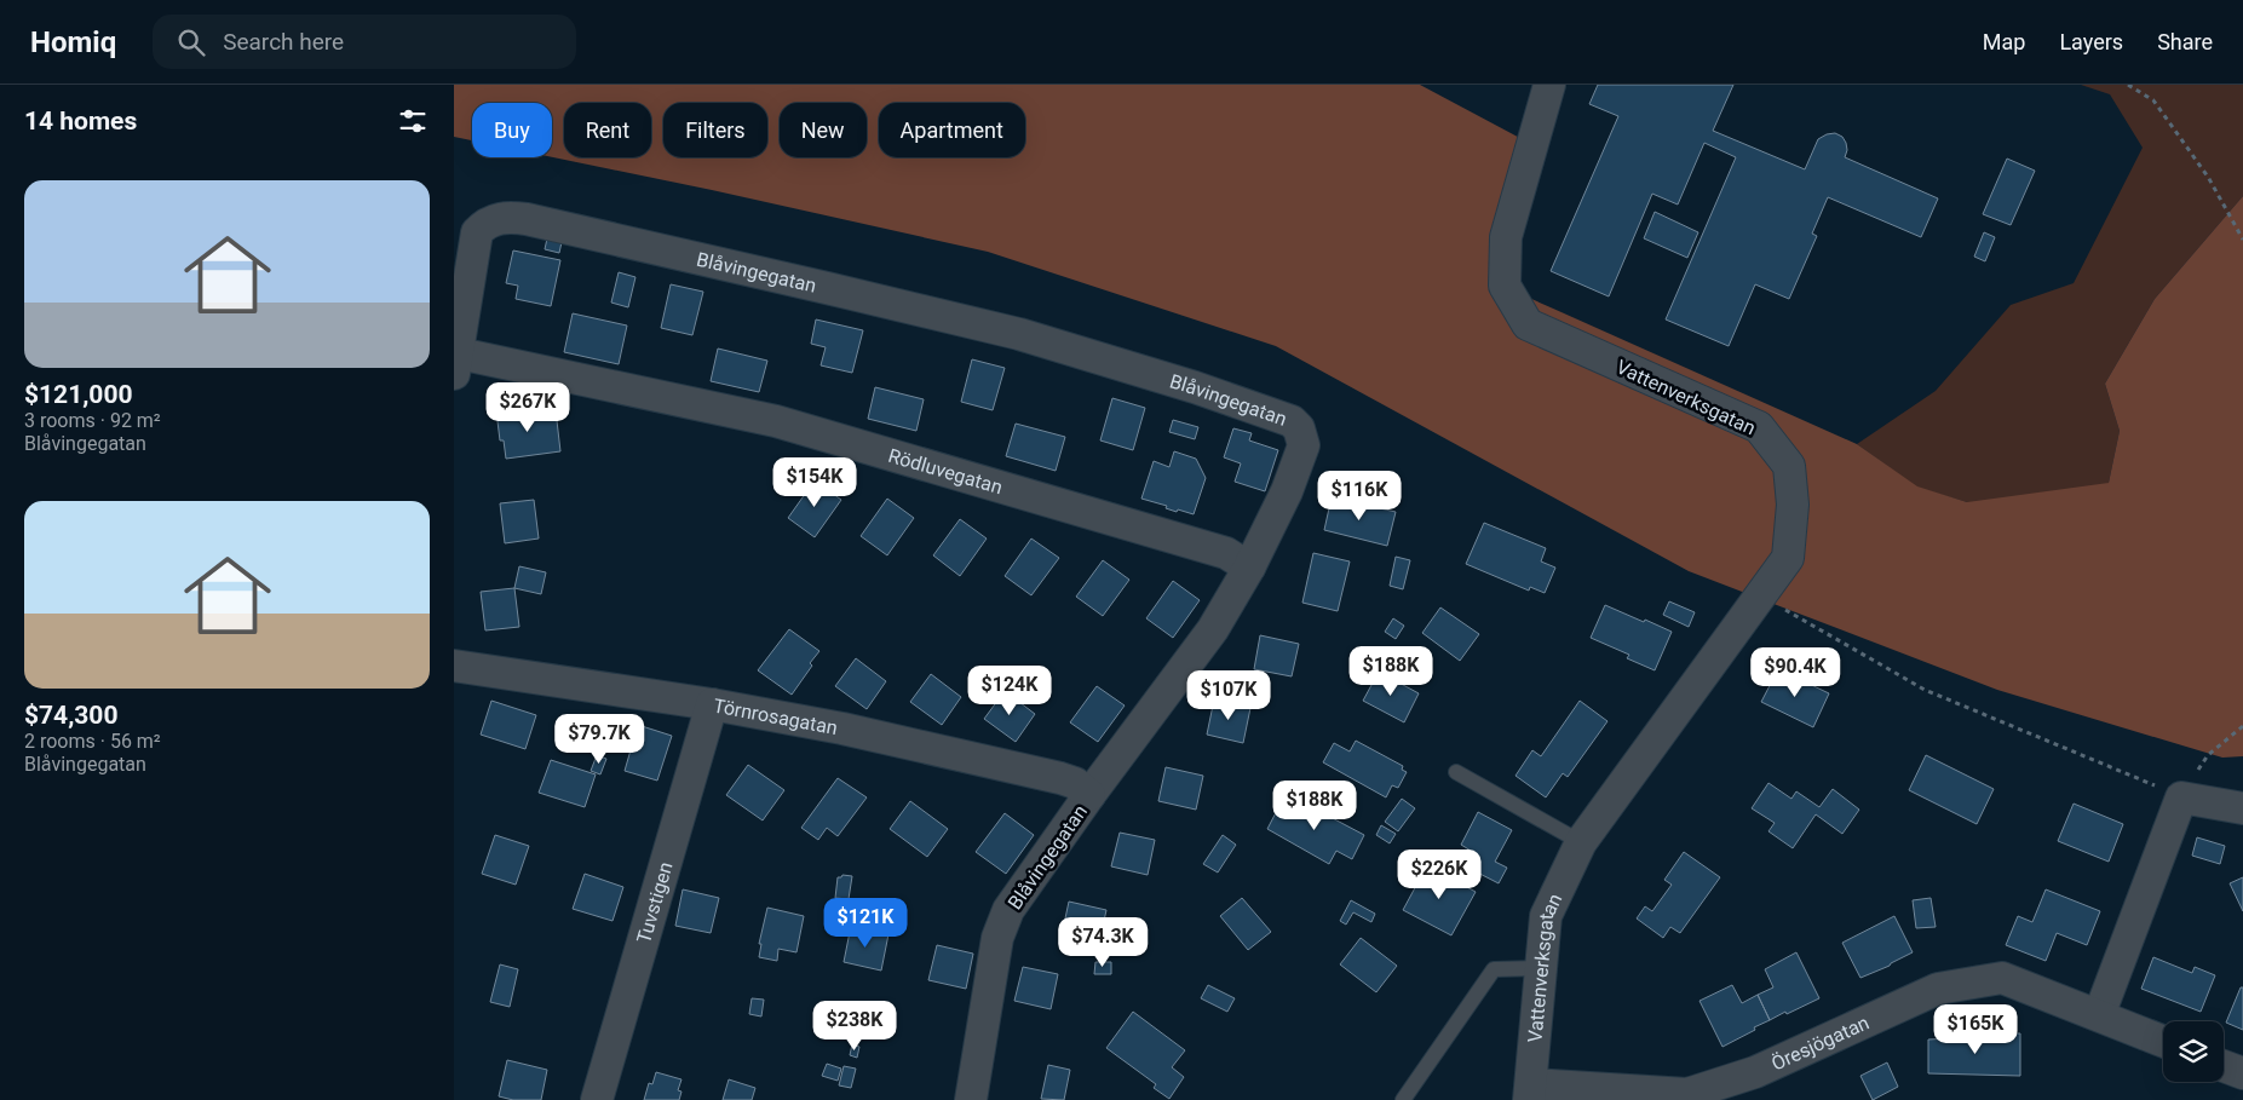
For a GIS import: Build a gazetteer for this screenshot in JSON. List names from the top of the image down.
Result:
{
  "streets": {
    "street": [
      "Blåvingegatan",
      "Vattenverksgatan",
      "Rödluvegatan",
      "Törnrosagatan",
      "Tuvstigen",
      "Öresjögatan"
    ]
  },
  "crossings": [
    ["Blåvingegatan", "Rödluvegatan"],
    ["Blåvingegatan", "Törnrosagatan"],
    ["Vattenverksgatan", "Öresjögatan"],
    ["Törnrosagatan", "Tuvstigen"]
  ],
  "page": {
    "header": "Homiq",
    "search": "Search here",
    "nav": ["Map", "Layers", "Share"],
    "heading": "14 homes",
    "chip": [
      "Buy",
      "Rent",
      "Filters",
      "New",
      "Apartment"
    ],
    "list": [
      {
        "name": "$121,000",
        "note": "3 rooms · 92 m² · Blåvingegatan"
      },
      {
        "name": "$74,300",
        "note": "2 rooms · 56 m² · Blåvingegatan"
      }
    ],
    "price": [
      "$267K",
      "$154K",
      "$116K",
      "$188K",
      "$90.4K",
      "$124K",
      "$107K",
      "$79.7K",
      "$188K",
      "$226K",
      "$121K",
      "$74.3K",
      "$238K",
      "$165K"
    ]
  }
}
